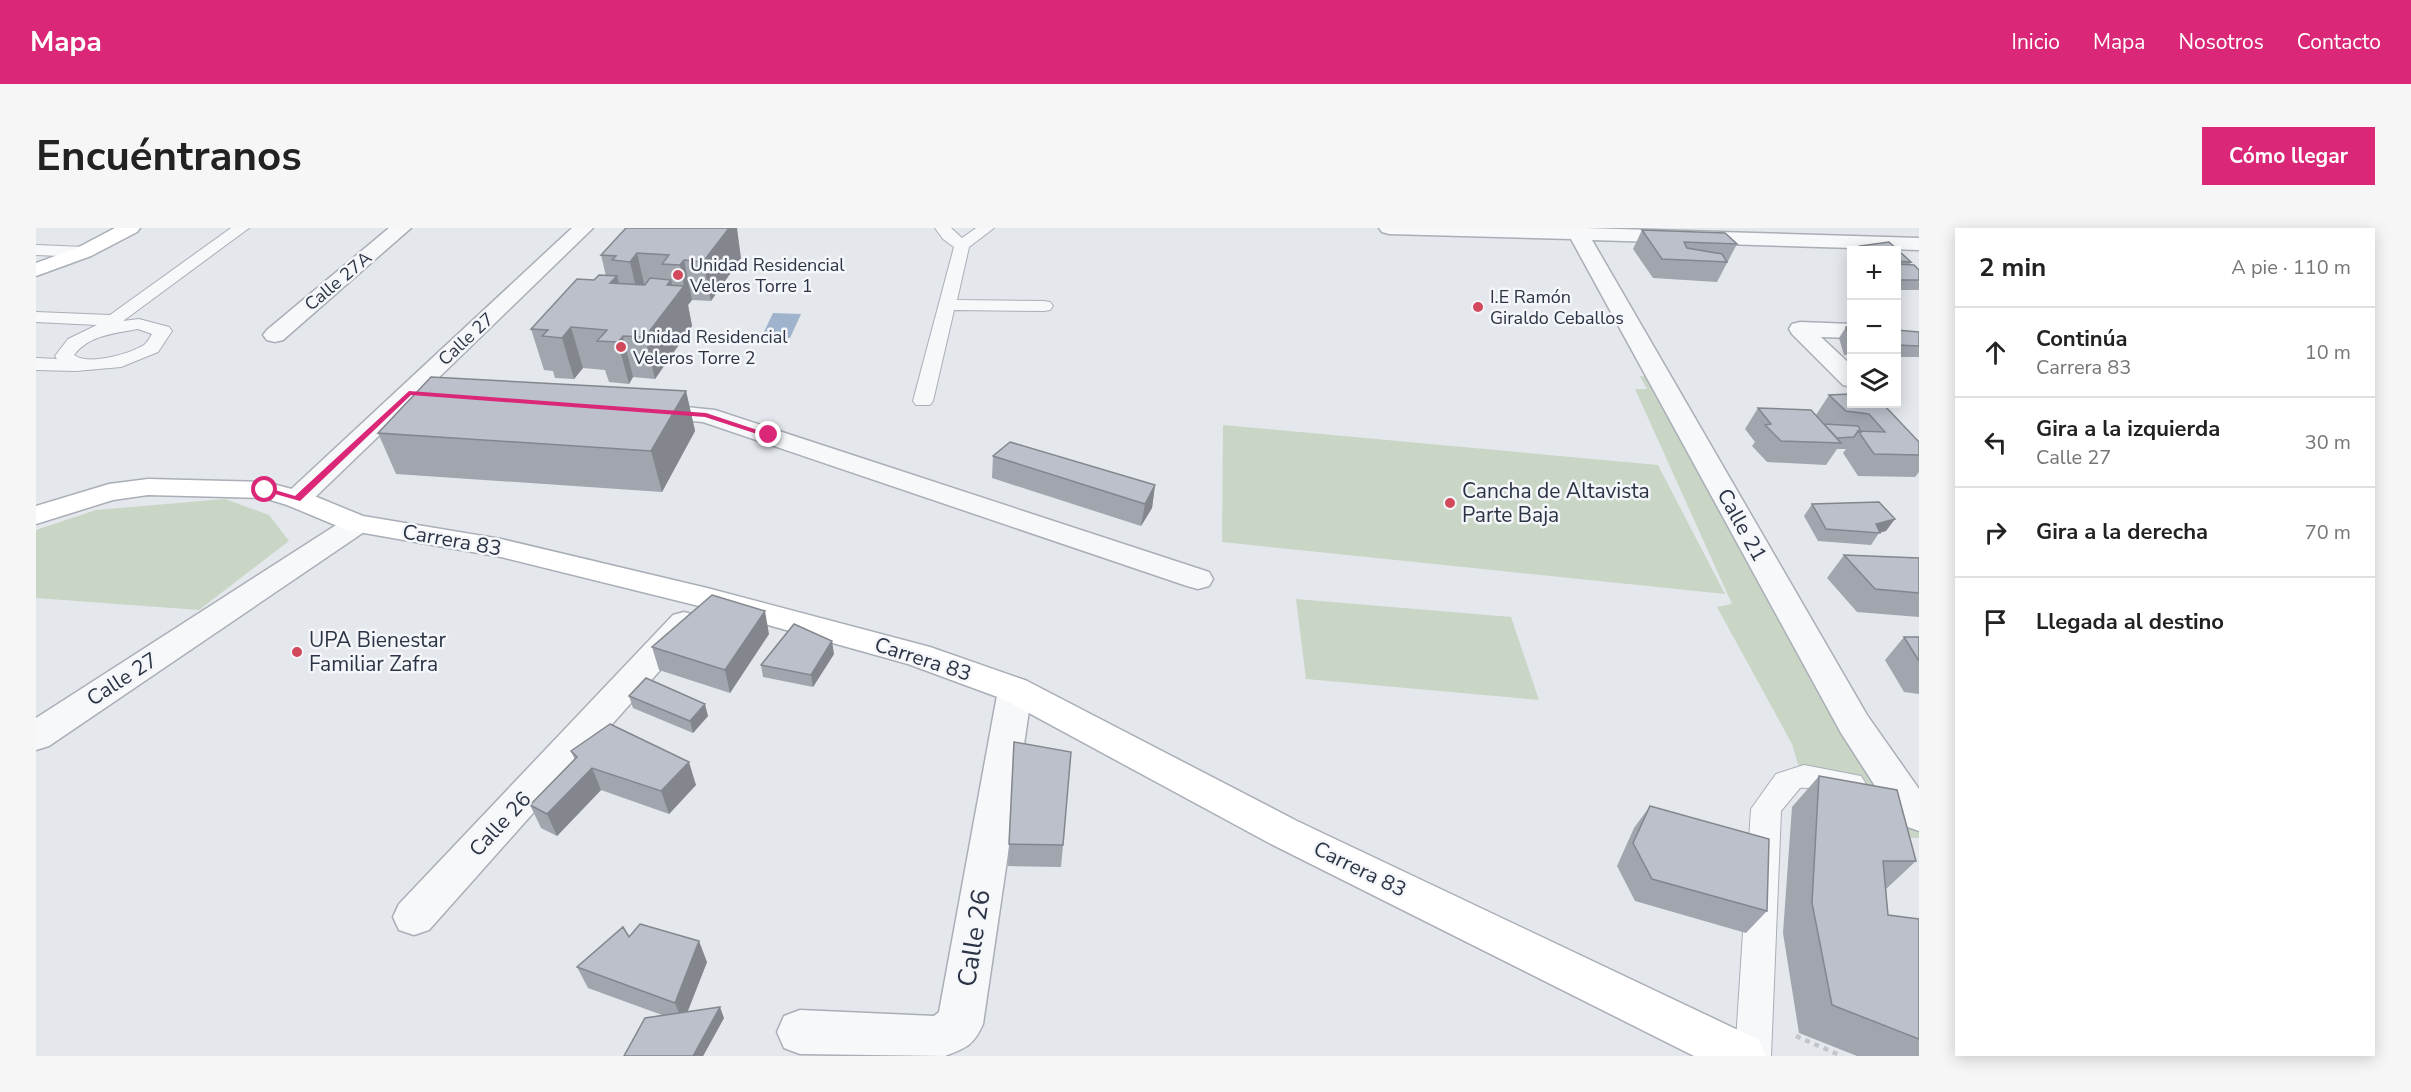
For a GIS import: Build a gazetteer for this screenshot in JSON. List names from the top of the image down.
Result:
{
  "streets": {
    "street": [
      "Calle 27A",
      "Calle 27",
      "Calle 21",
      "Carrera 83",
      "Calle 26"
    ]
  },
  "crossings": [
    ["Calle 27", "Carrera 83"],
    ["Carrera 83", "Calle 26"]
  ],
  "places": [
    "Unidad Residencial Veleros Torre 1",
    "I.E Ramón Giraldo Ceballos",
    "Unidad Residencial Veleros Torre 2",
    "Cancha de Altavista Parte Baja",
    "UPA Bienestar Familiar Zafra"
  ],
  "page": {
    "header": "Mapa",
    "nav": [
      "Inicio",
      "Mapa",
      "Nosotros",
      "Contacto"
    ],
    "buttons": "Cómo llegar",
    "title": "Encuéntranos",
    "heading": ["2 min", "A pie · 110 m"],
    "map_buttons": ["+", "−"],
    "list": [
      ["Continúa", "Carrera 83", "10 m"],
      ["Gira a la izquierda", "Calle 27", "30 m"],
      ["Gira a la derecha", "70 m"],
      "Llegada al destino"
    ]
  }
}
